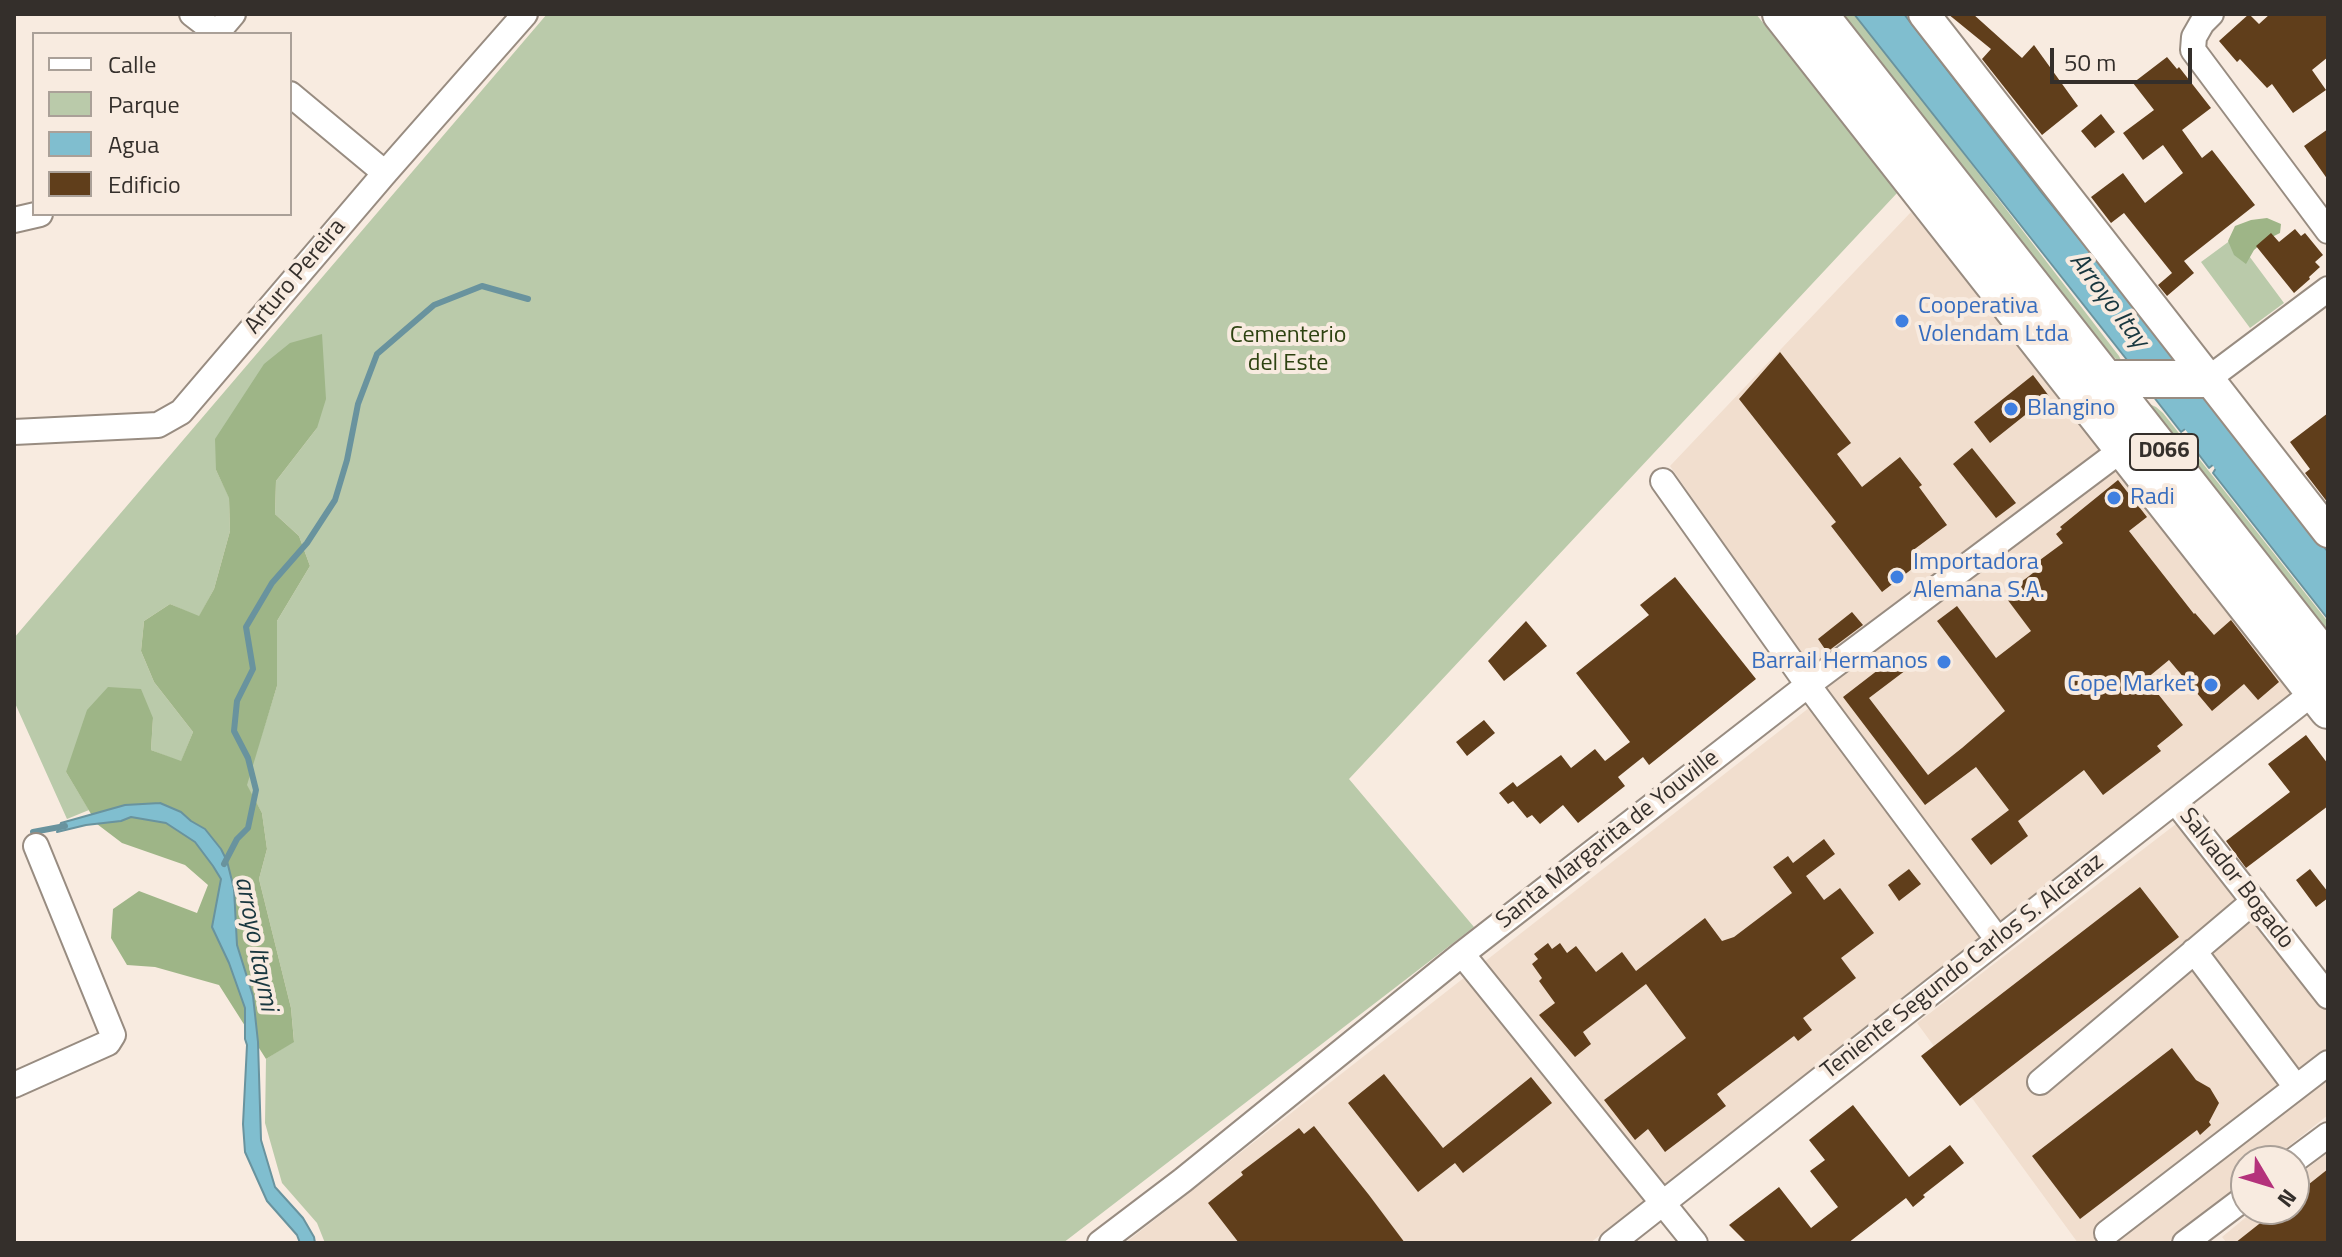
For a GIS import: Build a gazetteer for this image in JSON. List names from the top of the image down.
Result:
{
  "streets": {
    "highway": ["D066"],
    "street": [
      "Arturo Pereira",
      "Santa Margarita de Youville",
      "Salvador Bogado",
      "Teniente Segundo Carlos S. Alcaraz"
    ]
  },
  "crossings": [
    ["D066", "Santa Margarita de Youville"],
    ["D066", "Teniente Segundo Carlos S. Alcaraz"],
    ["Salvador Bogado", "Teniente Segundo Carlos S. Alcaraz"]
  ],
  "water": ["Arroyo Itay", "arroyo Itaymi"],
  "parks": ["Cementerio del Este"],
  "places": [
    "Cooperativa Volendam Ltda",
    "Blangino",
    "Radi",
    "Importadora Alemana S.A.",
    "Barrail Hermanos",
    "Cope Market"
  ],
  "legend": [
    "Calle",
    "Parque",
    "Agua",
    "Edificio"
  ],
  "scale_bar": "50 m",
  "north": "bottom right"
}
